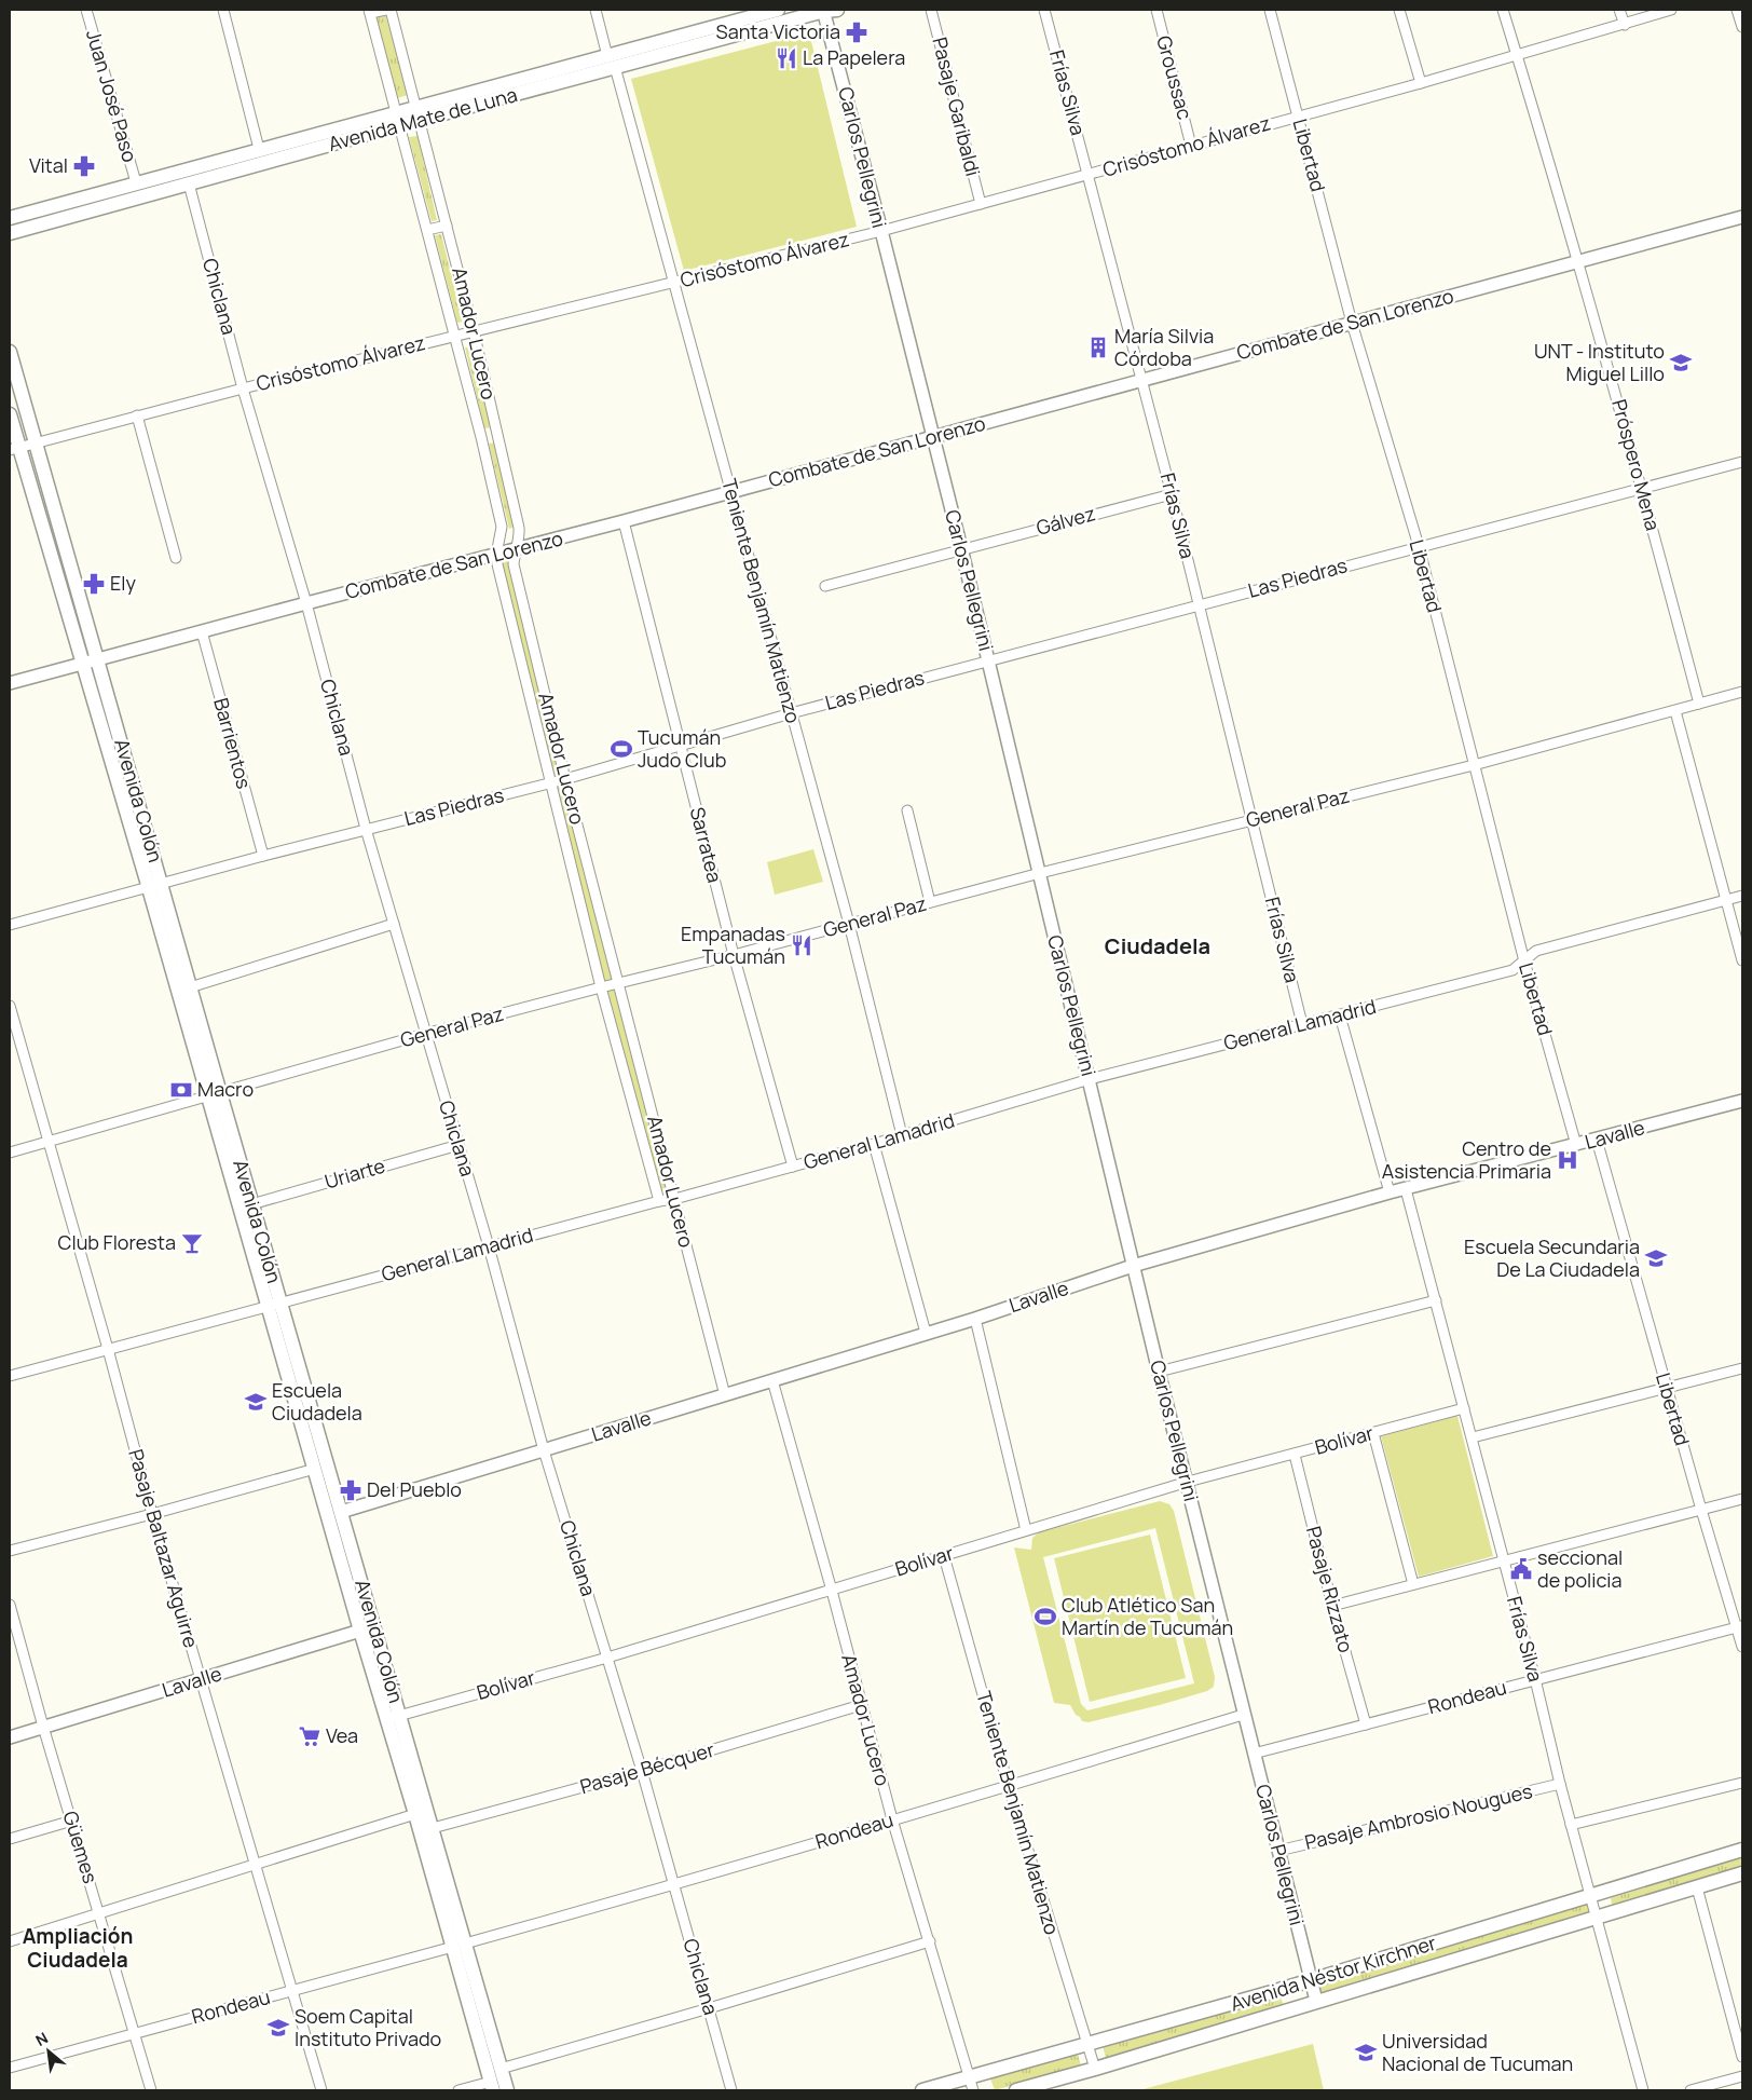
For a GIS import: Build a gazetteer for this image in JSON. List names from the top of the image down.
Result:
{
  "streets": {
    "main road": ["Avenida Mate de Luna", "Avenida Colón", "Avenida Néstor Kirchner"],
    "street": [
      "Groussac",
      "Frías Silva",
      "Juan José Paso",
      "Pasaje Garibaldi",
      "Crisóstomo Álvarez",
      "Libertad",
      "Carlos Pellegrini",
      "Chiclana",
      "Combate de San Lorenzo",
      "Amador Lucero",
      "Próspero Mena",
      "Gálvez",
      "Las Piedras",
      "Teniente Benjamín Matienzo",
      "Barrientos",
      "General Paz",
      "Sarratea",
      "General Lamadrid",
      "Lavalle",
      "Uriarte",
      "Bolívar",
      "Pasaje Baltazar Aguirre",
      "Pasaje Rizzato",
      "Rondeau",
      "Pasaje Bécquer",
      "Pasaje Ambrosio Nougues",
      "Güemes"
    ]
  },
  "crossings": [
    ["Groussac", "Crisóstomo Álvarez"],
    ["Frías Silva", "Crisóstomo Álvarez"],
    ["Frías Silva", "Combate de San Lorenzo"],
    ["Frías Silva", "Gálvez"],
    ["Frías Silva", "Las Piedras"],
    ["Frías Silva", "General Paz"],
    ["Frías Silva", "General Lamadrid"],
    ["Frías Silva", "Lavalle"],
    ["Frías Silva", "Bolívar"],
    ["Frías Silva", "Rondeau"],
    ["Frías Silva", "Pasaje Ambrosio Nougues"],
    ["Frías Silva", "Avenida Néstor Kirchner"],
    ["Juan José Paso", "Avenida Mate de Luna"],
    ["Pasaje Garibaldi", "Crisóstomo Álvarez"],
    ["Avenida Mate de Luna", "Carlos Pellegrini"],
    ["Avenida Mate de Luna", "Chiclana"],
    ["Avenida Mate de Luna", "Amador Lucero"],
    ["Avenida Mate de Luna", "Teniente Benjamín Matienzo"],
    ["Crisóstomo Álvarez", "Libertad"],
    ["Crisóstomo Álvarez", "Carlos Pellegrini"],
    ["Crisóstomo Álvarez", "Chiclana"],
    ["Crisóstomo Álvarez", "Amador Lucero"],
    ["Crisóstomo Álvarez", "Próspero Mena"],
    ["Crisóstomo Álvarez", "Teniente Benjamín Matienzo"],
    ["Crisóstomo Álvarez", "Avenida Colón"],
    ["Libertad", "Combate de San Lorenzo"],
    ["Libertad", "Las Piedras"],
    ["Libertad", "General Paz"],
    ["Libertad", "General Lamadrid"],
    ["Libertad", "Lavalle"],
    ["Libertad", "Rondeau"],
    ["Carlos Pellegrini", "Combate de San Lorenzo"],
    ["Carlos Pellegrini", "Gálvez"],
    ["Carlos Pellegrini", "Las Piedras"],
    ["Carlos Pellegrini", "General Paz"],
    ["Carlos Pellegrini", "General Lamadrid"],
    ["Carlos Pellegrini", "Lavalle"],
    ["Carlos Pellegrini", "Bolívar"],
    ["Carlos Pellegrini", "Rondeau"],
    ["Carlos Pellegrini", "Pasaje Ambrosio Nougues"],
    ["Carlos Pellegrini", "Avenida Néstor Kirchner"],
    ["Chiclana", "Combate de San Lorenzo"],
    ["Chiclana", "Las Piedras"],
    ["Chiclana", "General Paz"],
    ["Chiclana", "General Lamadrid"],
    ["Chiclana", "Lavalle"],
    ["Chiclana", "Uriarte"],
    ["Chiclana", "Bolívar"],
    ["Chiclana", "Rondeau"],
    ["Chiclana", "Pasaje Bécquer"],
    ["Combate de San Lorenzo", "Amador Lucero"],
    ["Combate de San Lorenzo", "Próspero Mena"],
    ["Combate de San Lorenzo", "Teniente Benjamín Matienzo"],
    ["Combate de San Lorenzo", "Barrientos"],
    ["Combate de San Lorenzo", "Avenida Colón"],
    ["Combate de San Lorenzo", "Sarratea"],
    ["Amador Lucero", "Las Piedras"],
    ["Amador Lucero", "General Paz"],
    ["Amador Lucero", "General Lamadrid"],
    ["Amador Lucero", "Lavalle"],
    ["Amador Lucero", "Bolívar"],
    ["Amador Lucero", "Rondeau"],
    ["Amador Lucero", "Pasaje Bécquer"],
    ["Amador Lucero", "Avenida Néstor Kirchner"],
    ["Próspero Mena", "Las Piedras"],
    ["Próspero Mena", "General Paz"],
    ["Las Piedras", "Teniente Benjamín Matienzo"],
    ["Las Piedras", "Barrientos"],
    ["Las Piedras", "Avenida Colón"],
    ["Las Piedras", "Sarratea"],
    ["Teniente Benjamín Matienzo", "General Paz"],
    ["Teniente Benjamín Matienzo", "General Lamadrid"],
    ["Teniente Benjamín Matienzo", "Bolívar"],
    ["Teniente Benjamín Matienzo", "Rondeau"],
    ["Teniente Benjamín Matienzo", "Avenida Néstor Kirchner"],
    ["Avenida Colón", "General Paz"],
    ["Avenida Colón", "General Lamadrid"],
    ["Avenida Colón", "Lavalle"],
    ["Avenida Colón", "Uriarte"],
    ["Avenida Colón", "Bolívar"],
    ["Avenida Colón", "Rondeau"],
    ["Avenida Colón", "Pasaje Bécquer"],
    ["General Paz", "Sarratea"],
    ["General Paz", "Pasaje Baltazar Aguirre"],
    ["Sarratea", "General Lamadrid"],
    ["General Lamadrid", "Pasaje Baltazar Aguirre"],
    ["Lavalle", "Pasaje Baltazar Aguirre"],
    ["Lavalle", "Güemes"],
    ["Bolívar", "Pasaje Rizzato"],
    ["Pasaje Baltazar Aguirre", "Rondeau"],
    ["Pasaje Rizzato", "Rondeau"],
    ["Rondeau", "Güemes"]
  ],
  "districts": ["Ciudadela", "Ampliación Ciudadela"],
  "places": {
    "pharmacy": [
      "Santa Victoria",
      "Vital",
      "Ely",
      "Del Pueblo"
    ],
    "restaurant": ["La Papelera", "Empanadas Tucumán"],
    "building": ["María Silvia Córdoba"],
    "school or university": [
      "UNT - Instituto Miguel Lillo",
      "Escuela Secundaria De La Ciudadela",
      "Escuela Ciudadela",
      "Soem Capital Instituto Privado",
      "Universidad Nacional de Tucuman"
    ],
    "sports": ["Tucumán Judo Club", "Club Atlético San Martín de Tucumán"],
    "bank": ["Macro"],
    "hospital": ["Centro de Asistencia Primaria"],
    "bar": ["Club Floresta"],
    "public building": ["seccional de policia"],
    "supermarket": ["Vea"]
  },
  "north": "top left"
}
